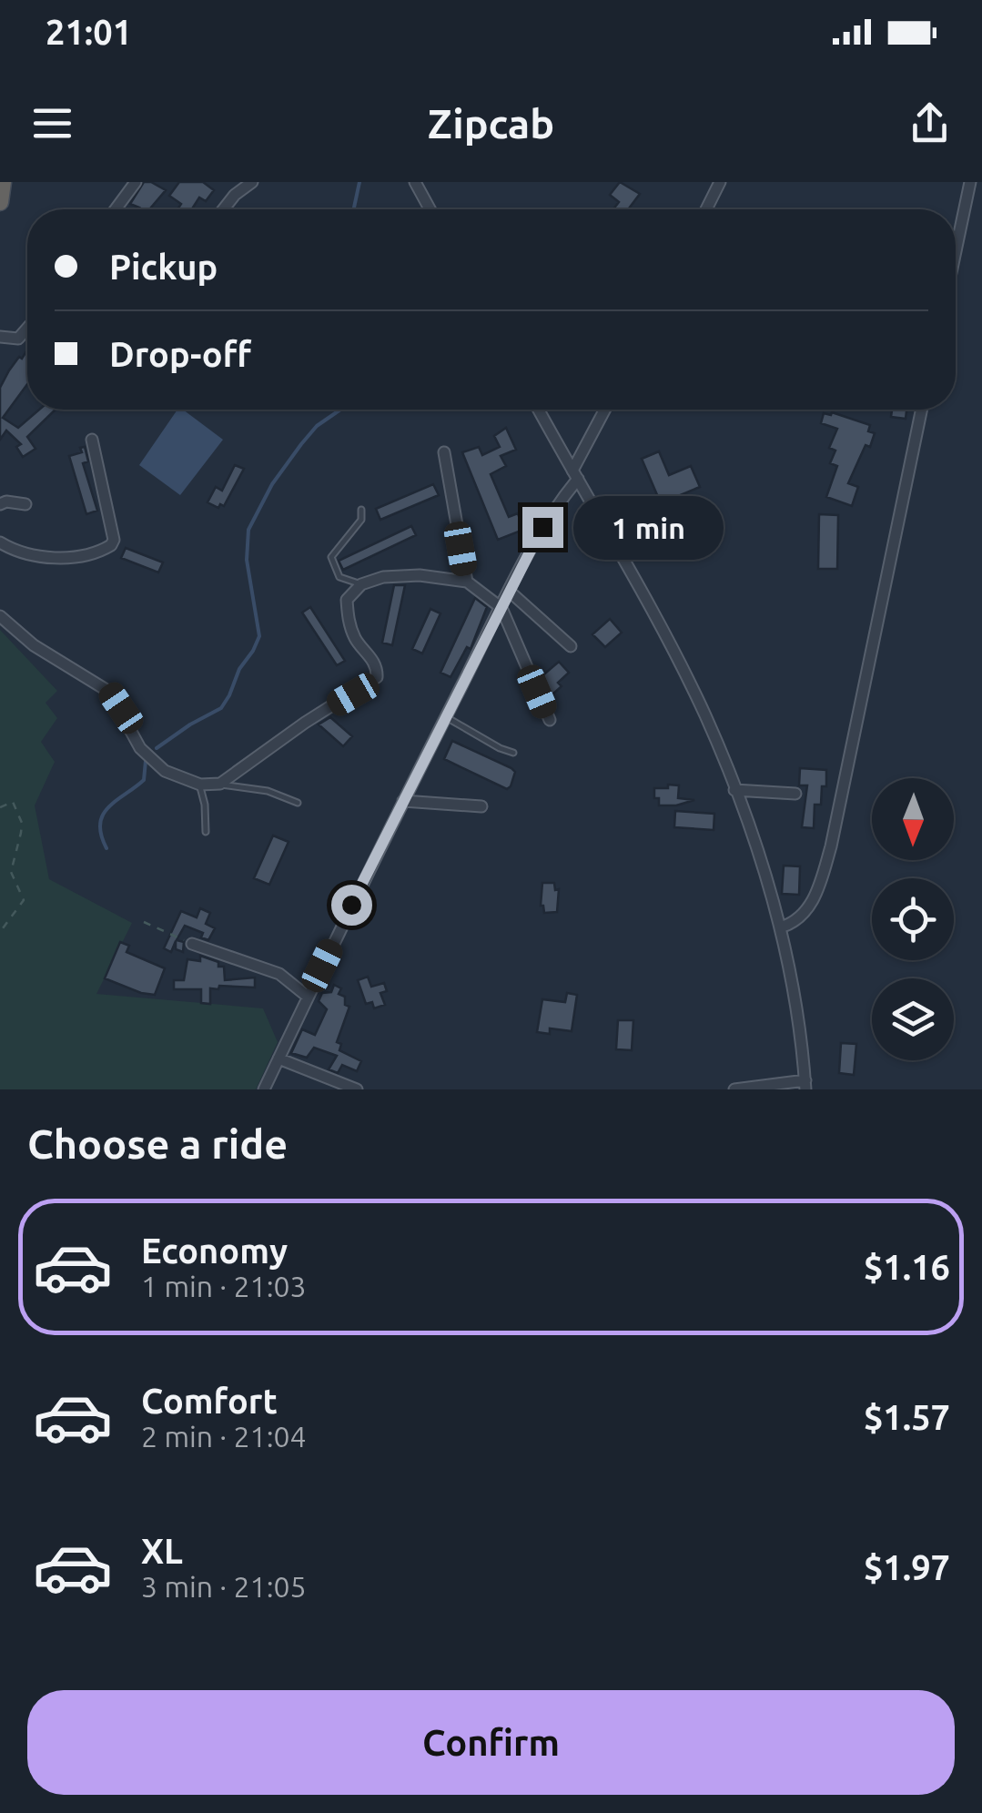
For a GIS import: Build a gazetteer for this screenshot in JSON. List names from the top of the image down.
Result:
{
  "north": "bottom",
  "page": {
    "status": "21:01",
    "header": "Zipcab",
    "banner": ["Pickup", "Drop-off"],
    "bubble": "1 min",
    "heading": "Choose a ride",
    "list": [
      {
        "name": "Economy",
        "note": "1 min · 21:03",
        "value": "$1.16"
      },
      {
        "name": "Comfort",
        "note": "2 min · 21:04",
        "value": "$1.57"
      },
      {
        "name": "XL",
        "note": "3 min · 21:05",
        "value": "$1.97"
      }
    ],
    "buttons": "Confirm"
  }
}
